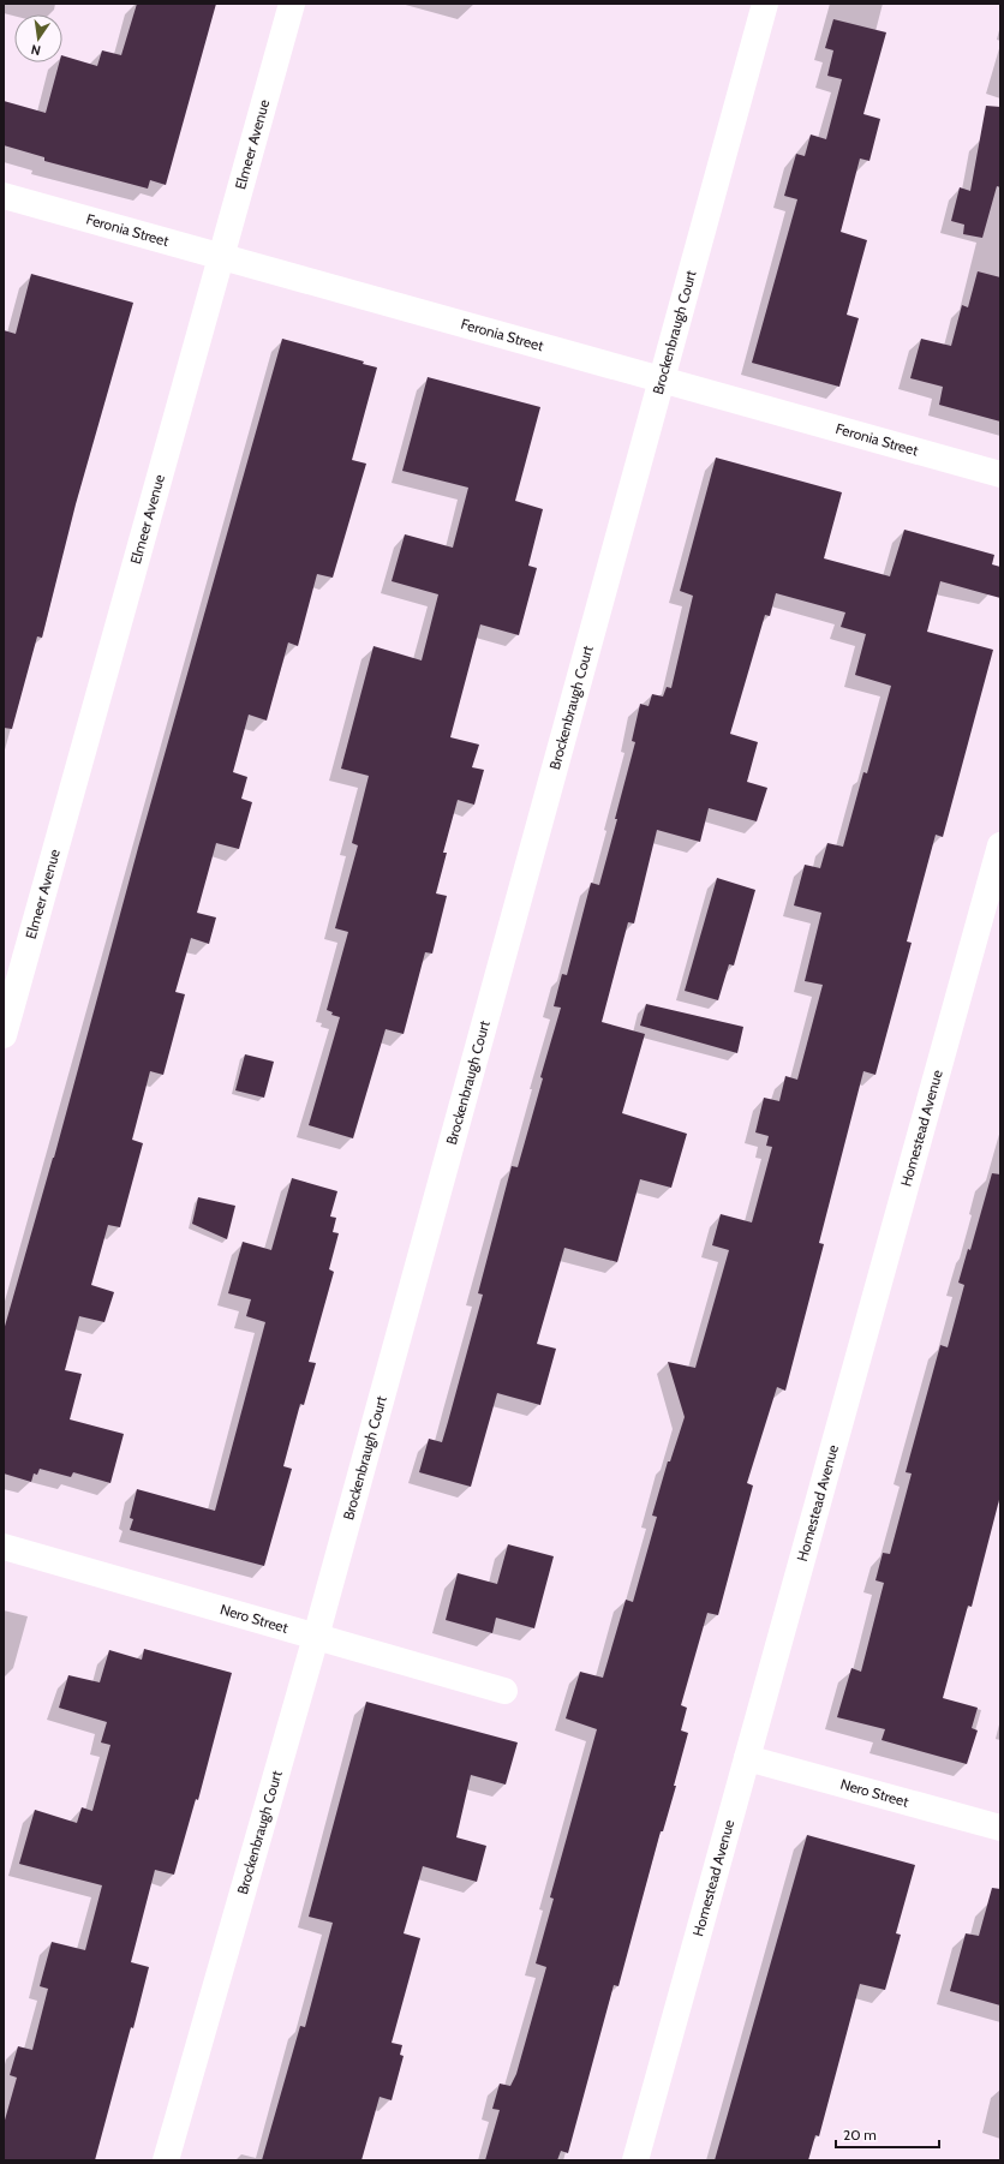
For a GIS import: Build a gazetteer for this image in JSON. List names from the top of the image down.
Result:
{
  "streets": {
    "street": [
      "Elmeer Avenue",
      "Feronia Street",
      "Brockenbraugh Court",
      "Homestead Avenue",
      "Nero Street"
    ]
  },
  "crossings": [
    ["Elmeer Avenue", "Feronia Street"],
    ["Feronia Street", "Brockenbraugh Court"],
    ["Brockenbraugh Court", "Nero Street"],
    ["Homestead Avenue", "Nero Street"]
  ],
  "scale_bar": "20 m",
  "north": "bottom"
}
